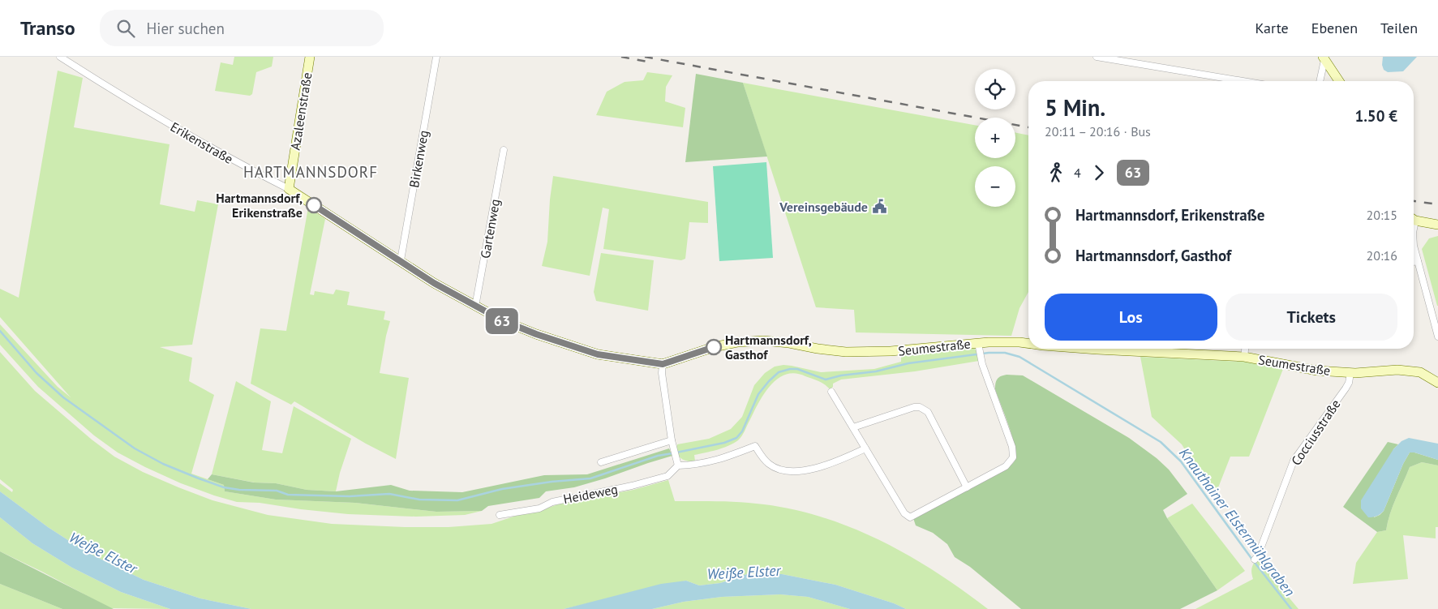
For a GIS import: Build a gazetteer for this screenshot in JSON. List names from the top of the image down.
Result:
{
  "streets": {
    "street": [
      "Azaleenstraße",
      "Erikenstraße",
      "Birkenweg",
      "Gartenweg",
      "Seumestraße",
      "Cocciusstraße",
      "Heideweg"
    ]
  },
  "crossings": [
    ["Azaleenstraße", "Erikenstraße"],
    ["Erikenstraße", "Birkenweg"],
    ["Erikenstraße", "Gartenweg"],
    ["Erikenstraße", "Seumestraße"],
    ["Seumestraße", "Cocciusstraße"]
  ],
  "districts": ["HARTMANNSDORF"],
  "water": ["Knauthainer Elstermühlgraben", "Weiße Elster"],
  "places": {
    "other": ["Hartmannsdorf, Erikenstraße", "Hartmannsdorf, Gasthof"],
    "public building": ["Vereinsgebäude"]
  },
  "lines": ["bus line 63"],
  "page": {
    "header": "Transo",
    "search": "Hier suchen",
    "nav": ["Karte", "Ebenen", "Teilen"],
    "on_map": "63",
    "map_buttons": ["+", "−"],
    "heading": ["5 Min.", "20:11 – 20:16 · Bus", "1.50 €"],
    "legs": ["4", "63"],
    "list": [
      {
        "name": "Hartmannsdorf, Erikenstraße",
        "value": "20:15"
      },
      {
        "name": "Hartmannsdorf, Gasthof",
        "value": "20:16"
      }
    ],
    "buttons": ["Los", "Tickets"]
  }
}
